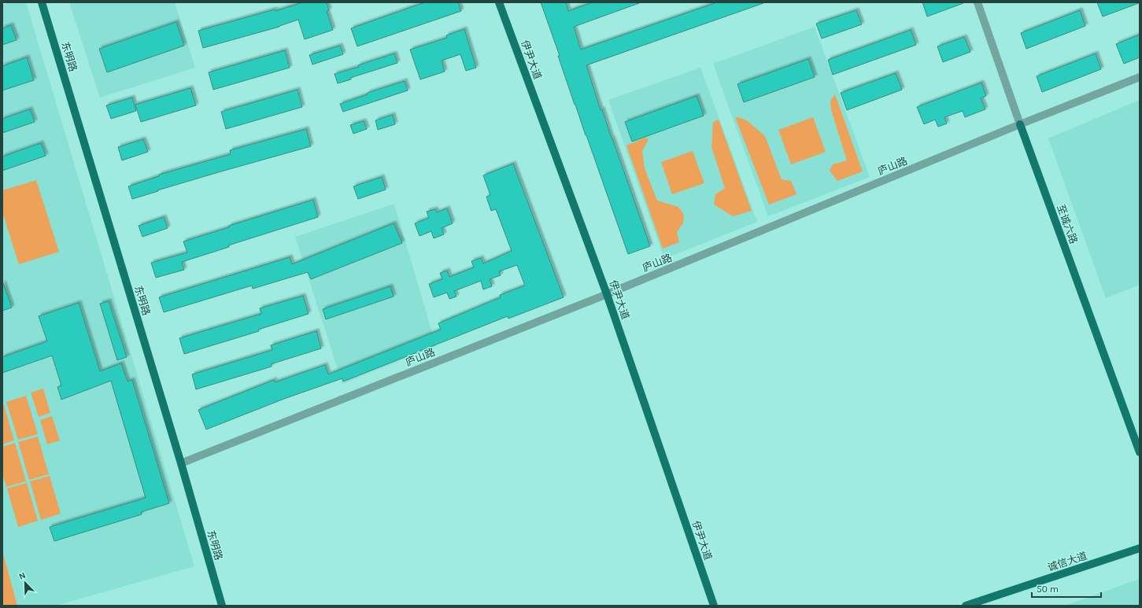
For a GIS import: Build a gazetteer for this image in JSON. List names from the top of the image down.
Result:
{
  "streets": {
    "main road": [
      "东明路",
      "伊尹大道",
      "至诚六路",
      "诚信大道"
    ],
    "street": ["庐山路"]
  },
  "crossings": [
    ["东明路", "庐山路"],
    ["伊尹大道", "庐山路"],
    ["庐山路", "至诚六路"]
  ],
  "scale_bar": "50 m",
  "north": "top left"
}
